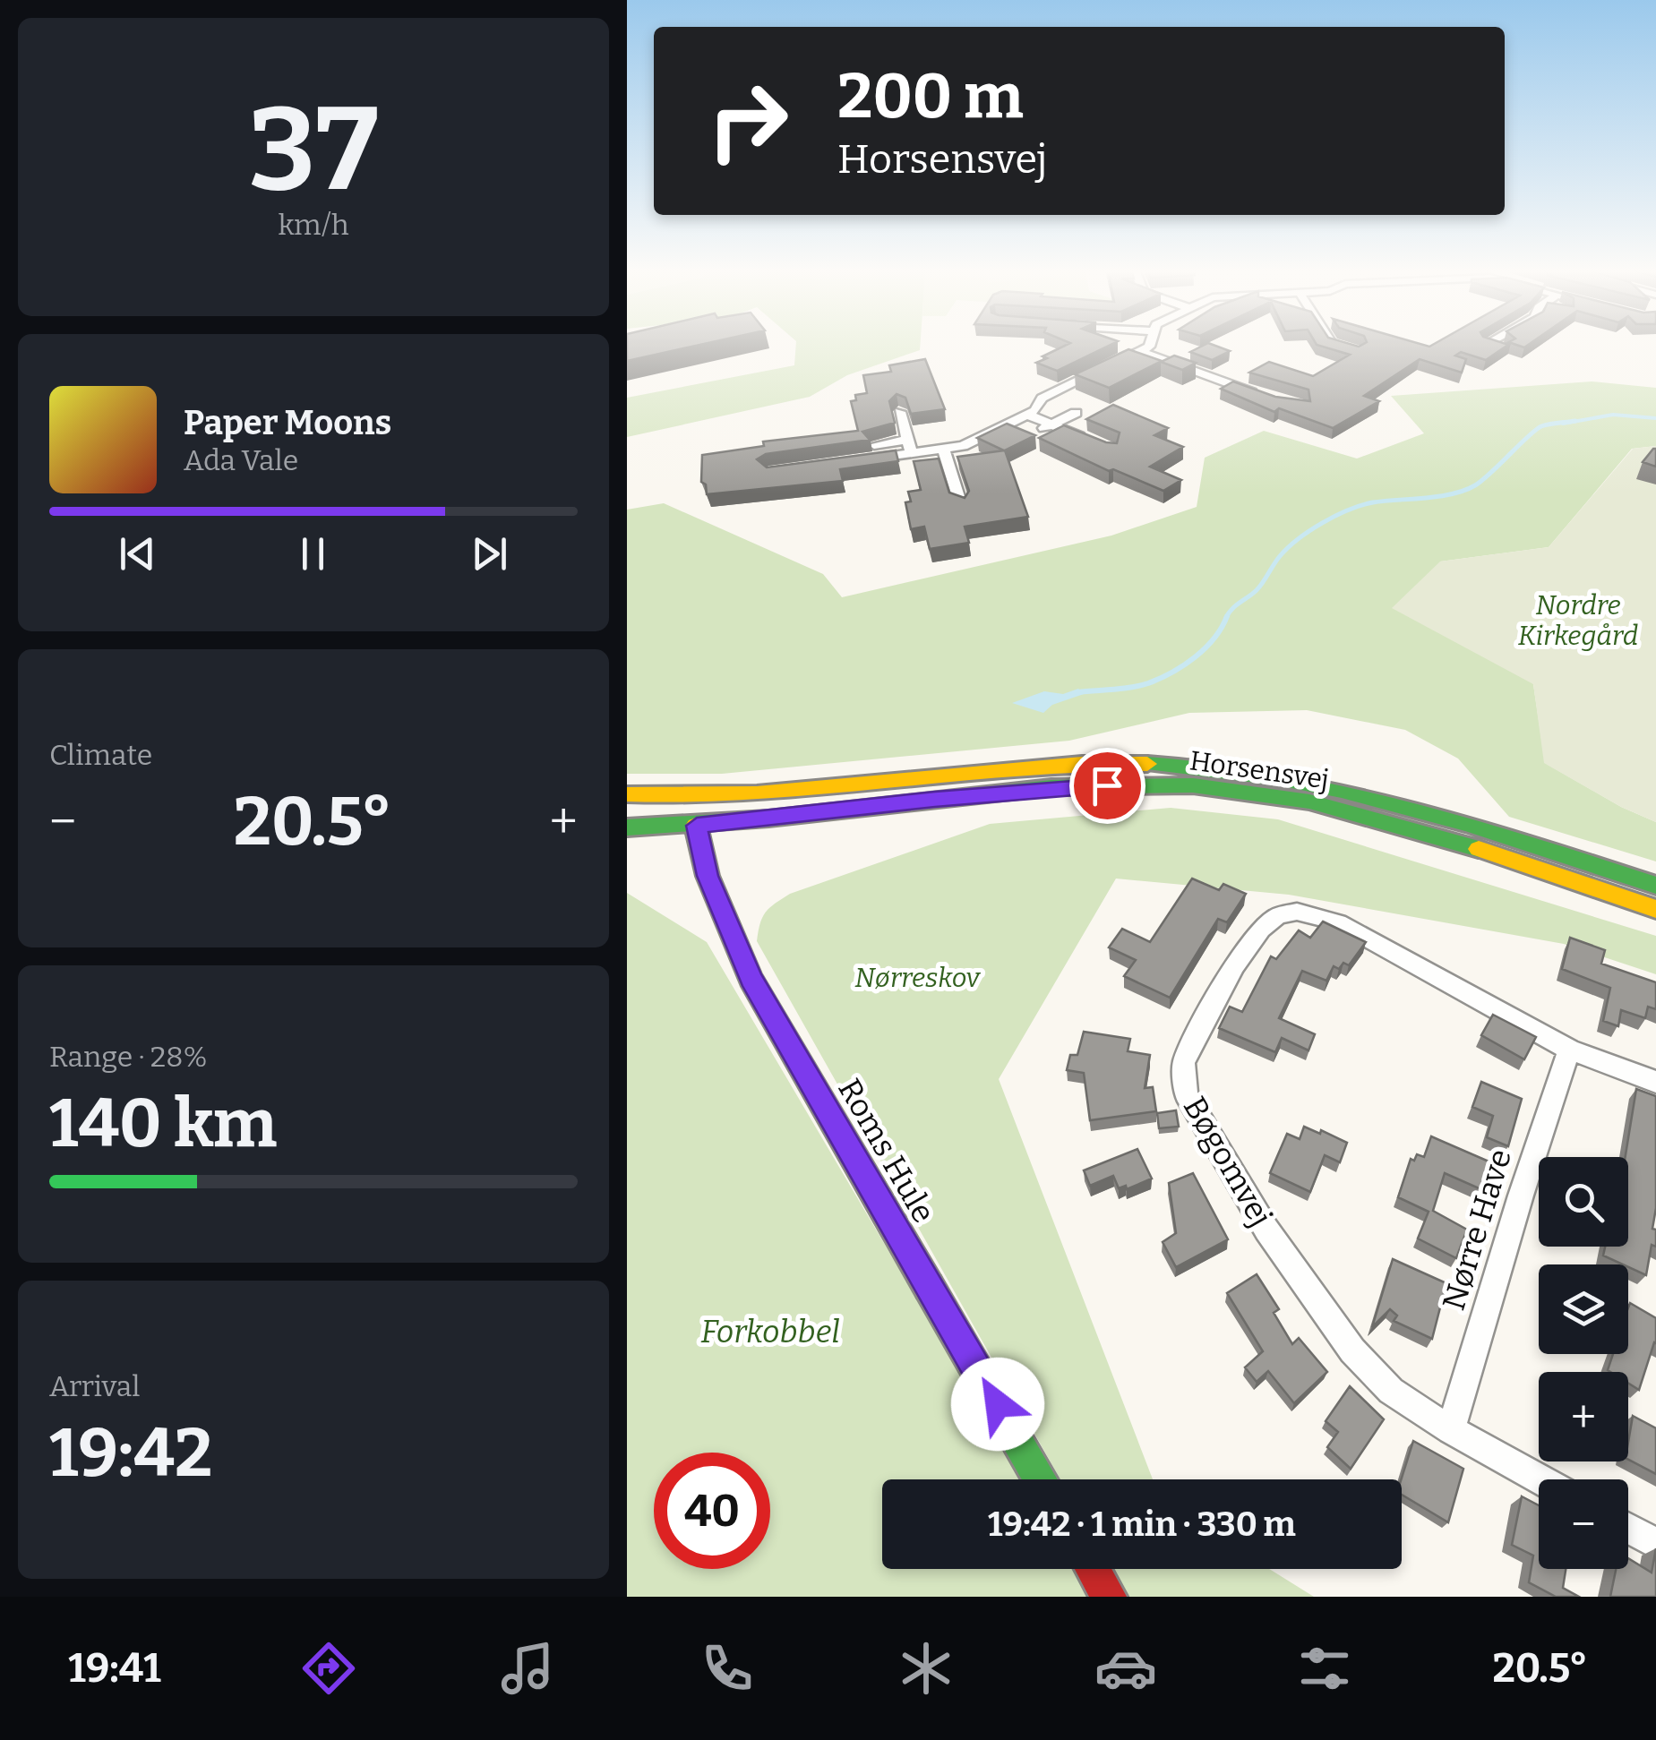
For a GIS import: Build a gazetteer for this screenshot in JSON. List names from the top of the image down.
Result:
{
  "streets": {
    "main road": ["Horsensvej", "Roms Hule"],
    "street": ["Bøgomvej", "Nørre Have"]
  },
  "crossings": [
    ["Horsensvej", "Roms Hule"],
    ["Bøgomvej", "Nørre Have"]
  ],
  "parks": ["Nordre Kirkegård", "Nørreskov", "Forkobbel"],
  "page": {
    "tile": [
      ["37", "km/h"],
      "Climate",
      ["Range · 28%", "140 km"],
      ["Arrival", "19:42"]
    ],
    "turn": ["200 m", "Horsensvej"],
    "song": ["Paper Moons", "Ada Vale"],
    "heat": ["−", "20.5°", "+"],
    "map_buttons": ["+", "−"],
    "limit": "40",
    "trip": "19:42 · 1 min · 330 m",
    "tabs": ["19:41", "20.5°"]
  }
}
